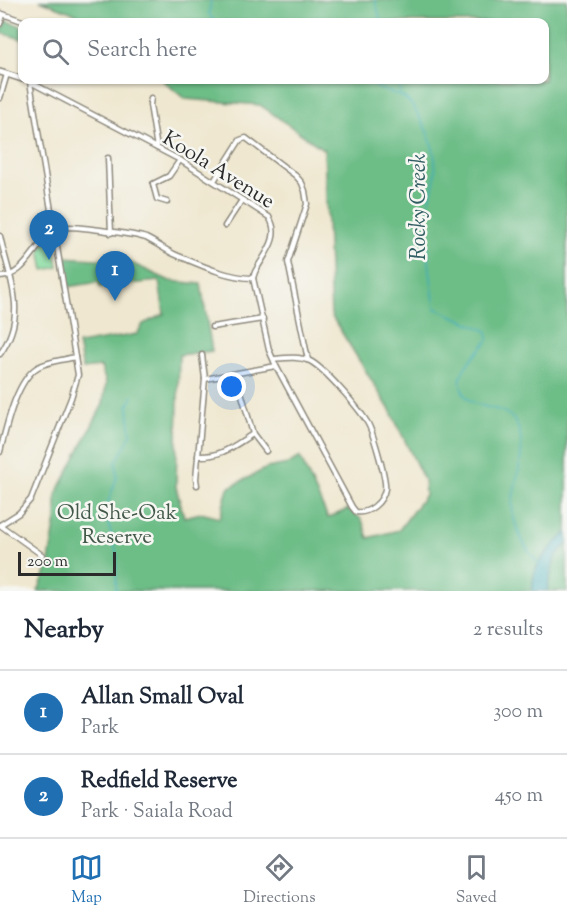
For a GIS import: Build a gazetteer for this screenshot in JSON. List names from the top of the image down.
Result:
{
  "streets": {
    "street": ["Koola Avenue"]
  },
  "water": ["Rocky Creek"],
  "parks": ["Old She-Oak Reserve"],
  "scale_bar": "200 m",
  "page": {
    "search": "Search here",
    "pins": ["2", "1"],
    "scale": "200 m",
    "heading": ["Nearby", "2 results"],
    "list": [
      {
        "mark": "1",
        "name": "Allan Small Oval",
        "note": "Park",
        "value": "300 m"
      },
      {
        "mark": "2",
        "name": "Redfield Reserve",
        "note": "Park · Saiala Road",
        "value": "450 m"
      }
    ],
    "nav": ["Map", "Directions", "Saved"]
  }
}
